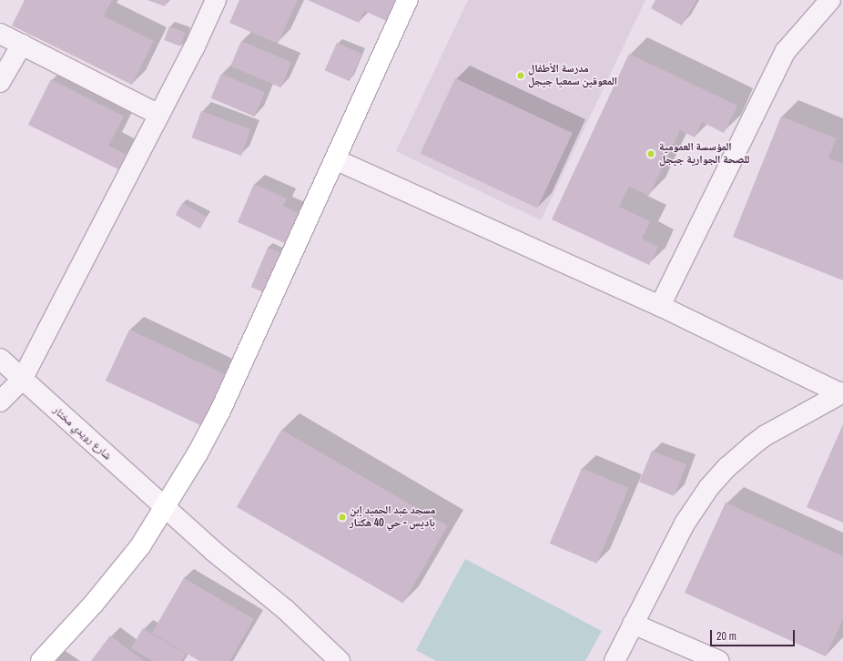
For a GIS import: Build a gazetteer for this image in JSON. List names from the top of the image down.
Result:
{
  "streets": {
    "street": ["شارع رويدي مختار"]
  },
  "places": ["مدرسة الأطفال المعوقين سمعيا جيجل", "المؤسسة العمومية للصحة الجوارية جيجل", "مسجد عبد الحميد إبن باديس - حي 40 هكتار"],
  "scale_bar": "20 m"
}
